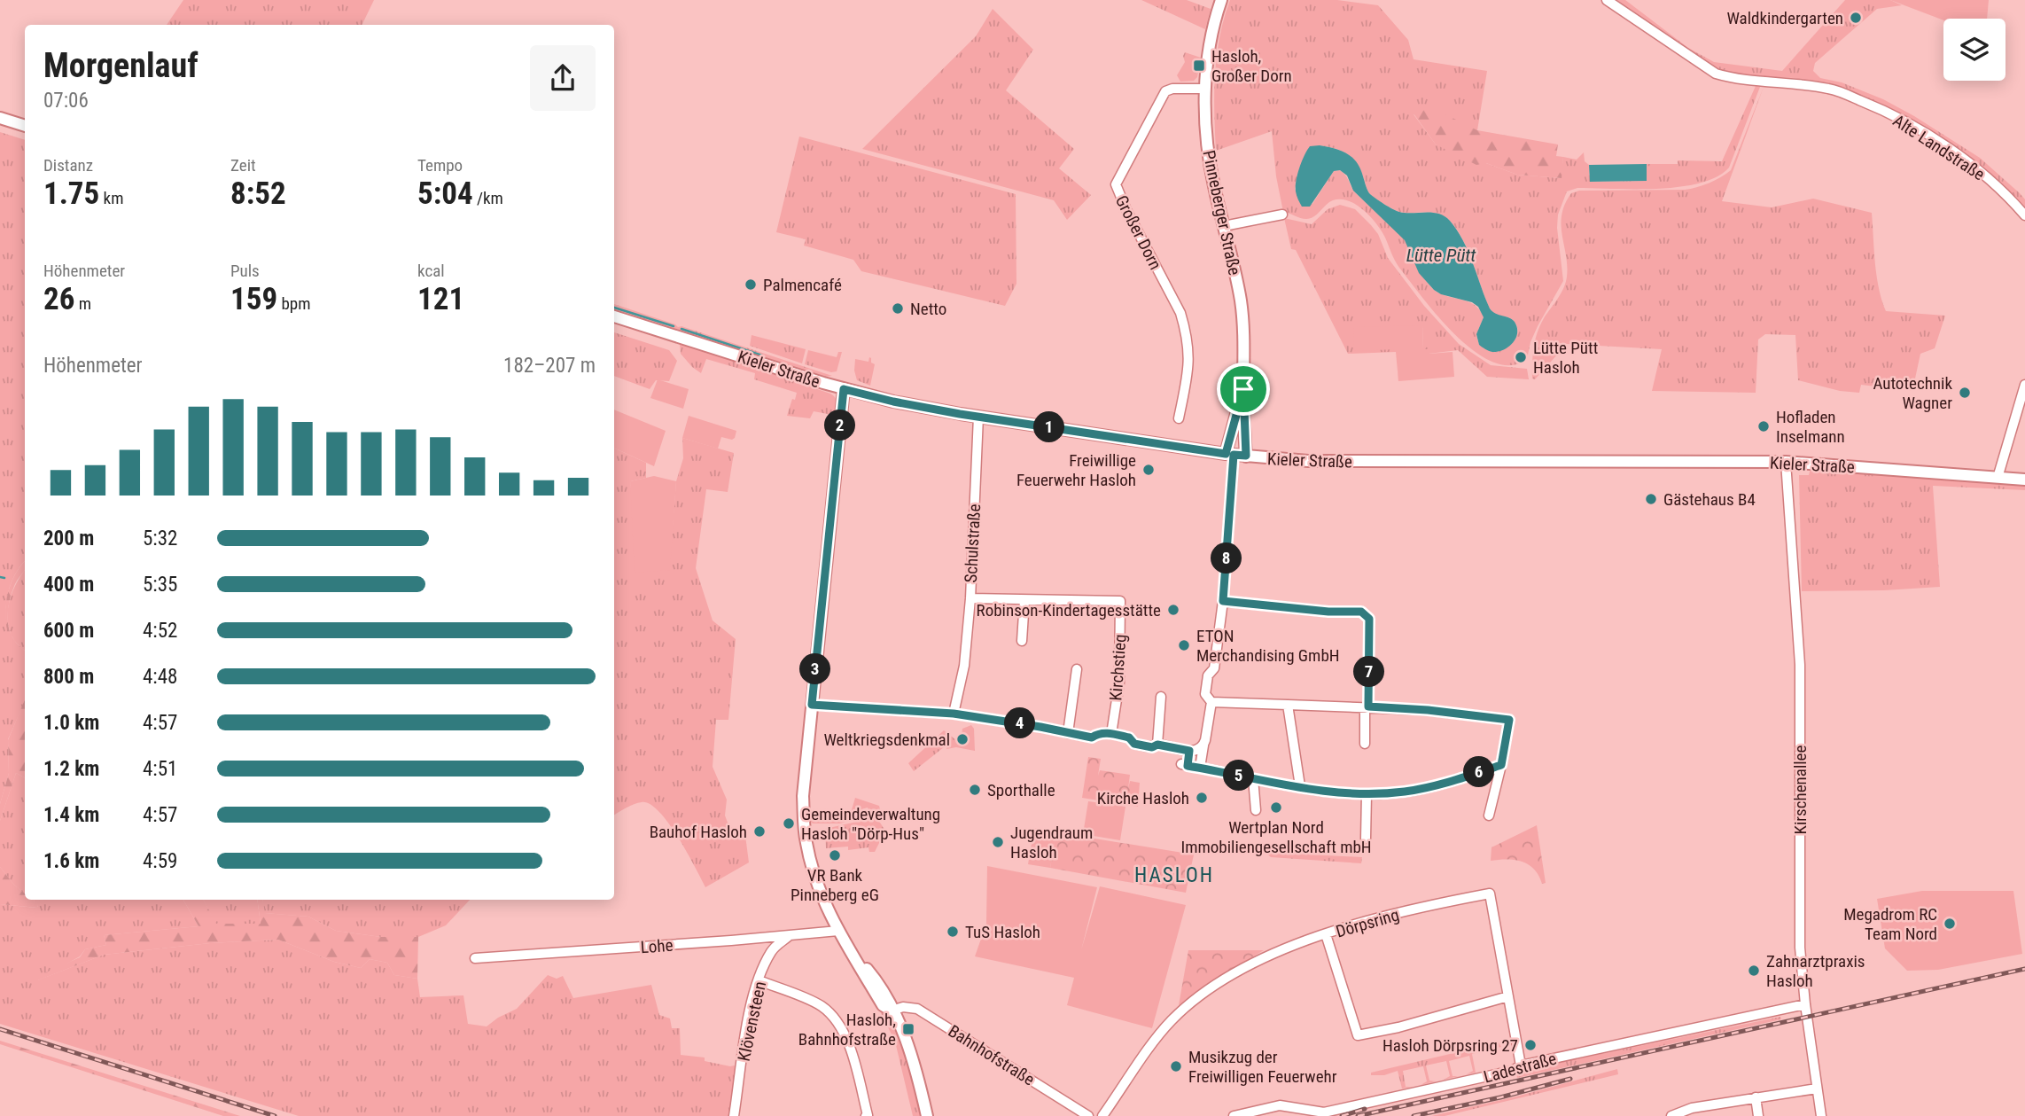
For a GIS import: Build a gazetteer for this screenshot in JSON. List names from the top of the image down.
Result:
{
  "streets": {
    "main road": ["Pinneberger Straße", "Kieler Straße"],
    "street": [
      "Alte Landstraße",
      "Großer Dorn",
      "Schulstraße",
      "Kirchstieg",
      "Kirschenallee",
      "Dörpsring",
      "Lohe",
      "Klövensteen",
      "Bahnhofstraße",
      "Ladestraße"
    ]
  },
  "crossings": [
    ["Pinneberger Straße", "Großer Dorn"],
    ["Pinneberger Straße", "Kieler Straße"],
    ["Kieler Straße", "Schulstraße"],
    ["Kieler Straße", "Kirschenallee"],
    ["Kirschenallee", "Ladestraße"],
    ["Dörpsring", "Ladestraße"],
    ["Lohe", "Klövensteen"]
  ],
  "districts": ["HASLOH"],
  "water": ["Lütte Pütt"],
  "places": {
    "other": [
      "Waldkindergarten",
      "Palmencafé",
      "Netto",
      "Lütte Pütt Hasloh",
      "Autotechnik Wagner",
      "Hofladen Inselmann",
      "Freiwillige Feuerwehr Hasloh",
      "Gästehaus B4",
      "Robinson-Kindertagesstätte",
      "ETON Merchandising GmbH",
      "Weltkriegsdenkmal",
      "Sporthalle",
      "Kirche Hasloh",
      "Wertplan Nord Immobiliengesellschaft mbH",
      "Gemeindeverwaltung Hasloh \"Dörp-Hus\"",
      "Bauhof Hasloh",
      "Jugendraum Hasloh",
      "VR Bank Pinneberg eG",
      "Megadrom RC Team Nord",
      "TuS Hasloh",
      "Zahnarztpraxis Hasloh",
      "Hasloh Dörpsring 27",
      "Musikzug der Freiwilligen Feuerwehr"
    ],
    "transit": ["Hasloh, Großer Dorn", "Hasloh, Bahnhofstraße"]
  },
  "page": {
    "heading": ["Morgenlauf", "07:06"],
    "stats": [
      ["Distanz", "1.75 km"],
      ["Zeit", "8:52"],
      ["Tempo", "5:04 /km"],
      ["Höhenmeter", "26 m"],
      ["Puls", "159 bpm"],
      ["kcal", "121"]
    ],
    "chart": ["Höhenmeter", "182–207 m"],
    "pins": [
      "2",
      "1",
      "8",
      "3",
      "7",
      "4",
      "6",
      "5"
    ],
    "list": [
      {
        "name": "200 m",
        "note": "5:32"
      },
      {
        "name": "400 m",
        "note": "5:35"
      },
      {
        "name": "600 m",
        "note": "4:52"
      },
      {
        "name": "800 m",
        "note": "4:48"
      },
      {
        "name": "1.0 km",
        "note": "4:57"
      },
      {
        "name": "1.2 km",
        "note": "4:51"
      },
      {
        "name": "1.4 km",
        "note": "4:57"
      },
      {
        "name": "1.6 km",
        "note": "4:59"
      }
    ]
  }
}
